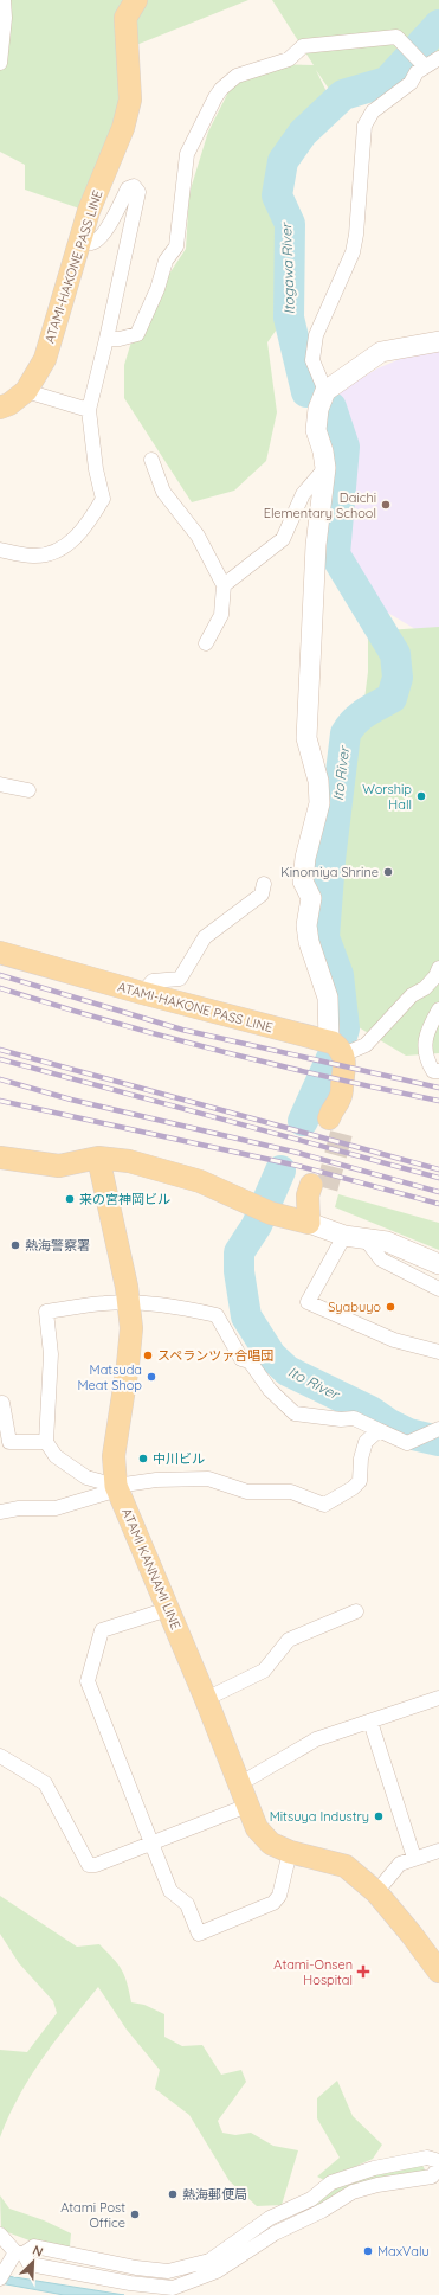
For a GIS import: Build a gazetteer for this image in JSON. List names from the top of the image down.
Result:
{
  "streets": {
    "main road": ["ATAMI-HAKONE PASS LINE", "ATAMI KANNAMI LINE"]
  },
  "water": ["Itogawa River", "Ito River"],
  "places": {
    "other": [
      "Daichi Elementary School",
      "Worship Hall",
      "Kinomiya Shrine",
      "来の宮神岡ビル",
      "熱海警察署",
      "Syabuyo",
      "スペランツァ合唱団",
      "Matsuda Meat Shop",
      "中川ビル",
      "Mitsuya Industry",
      "熱海郵便局",
      "Atami Post Office",
      "MaxValu"
    ],
    "health": ["Atami-Onsen Hospital"]
  },
  "north": "top right"
}
